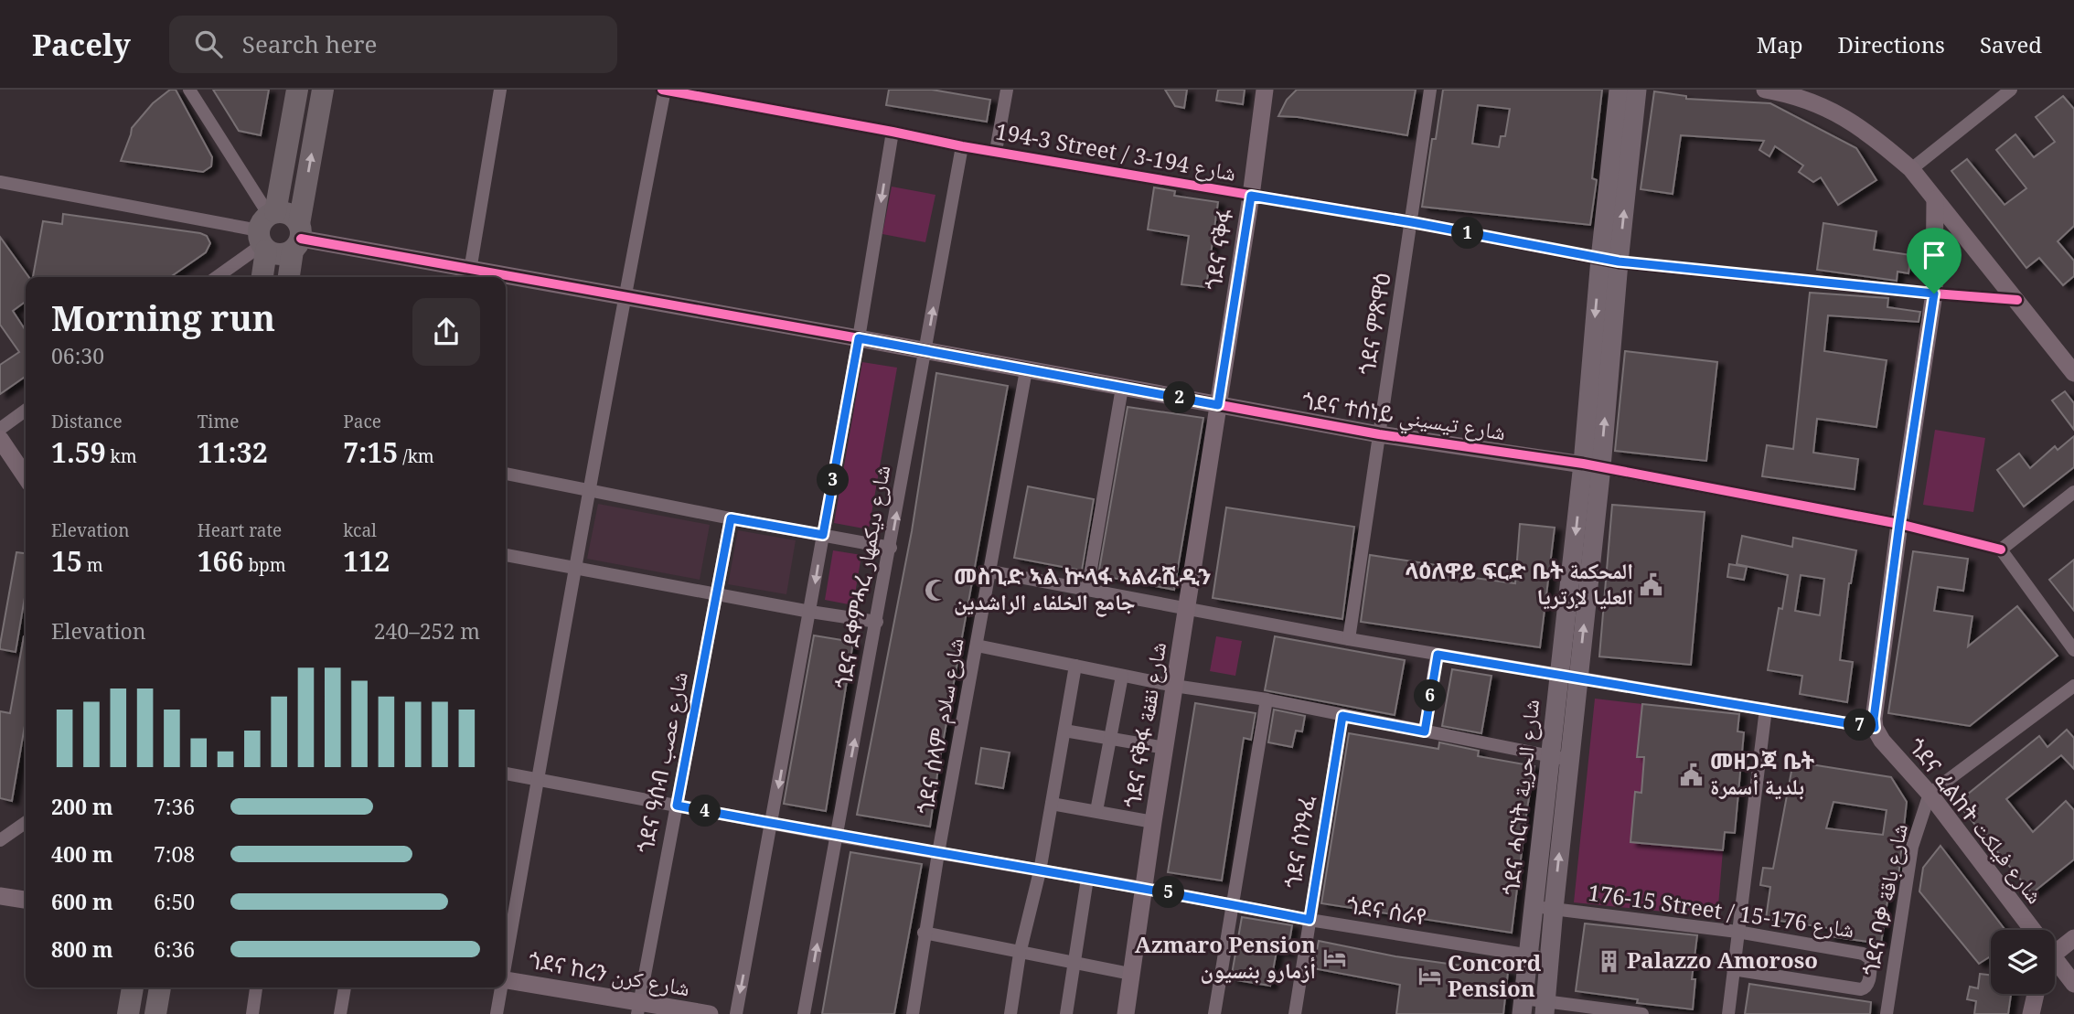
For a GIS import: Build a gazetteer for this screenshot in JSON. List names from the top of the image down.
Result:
{
  "streets": {
    "main road": ["ጎደና ሓርነት شارع الحرية"],
    "street": [
      "194-3 Street / شارع 194-3",
      "ጎደና ናቅፋ",
      "ጎደና ምጽዋዕ",
      "ጎደና ተሰነይ شارع تيسيني",
      "ጎደና ደቀምሓረ شارع ديكمهار",
      "ጎደና ናቅፋ شارع نقفة",
      "ጎደና ሰላም شارع سلام",
      "ጎደና ዓሰብ شارع عصب",
      "ጎደና ፈልከት شارع فيلكت",
      "ጎደና ሰንዓፈ",
      "ጎደና ባቃ شارع باقة",
      "ጎደና ሰራየ",
      "176-15 Street / شارع 176-15",
      "ጎደና ከረን شارع كرن"
    ]
  },
  "crossings": [
    ["194-3 Street / شارع 194-3", "ጎደና ናቅፋ"],
    ["194-3 Street / شارع 194-3", "ጎደና ምጽዋዕ"],
    ["194-3 Street / شارع 194-3", "ጎደና ደቀምሓረ شارع ديكمهار"],
    ["194-3 Street / شارع 194-3", "ጎደና ሓርነት شارع الحرية"],
    ["ጎደና ናቅፋ", "ጎደና ተሰነይ شارع تيسيني"],
    ["ጎደና ናቅፋ", "ጎደና ናቅፋ شارع نقفة"],
    ["ጎደና ምጽዋዕ", "ጎደና ተሰነይ شارع تيسيني"],
    ["ጎደና ተሰነይ شارع تيسيني", "ጎደና ደቀምሓረ شارع ديكمهار"],
    ["ጎደና ተሰነይ شارع تيسيني", "ጎደና ናቅፋ شارع نقفة"],
    ["ጎደና ተሰነይ شارع تيسيني", "ጎደና ሰላም شارع سلام"],
    ["ጎደና ተሰነይ شارع تيسيني", "ጎደና ሓርነት شارع الحرية"],
    ["ጎደና ደቀምሓረ شارع ديكمهار", "ጎደና ሰራየ"],
    ["ጎደና ናቅፋ شارع نقفة", "ጎደና ሰራየ"],
    ["ጎደና ሰላም شارع سلام", "ጎደና ሰራየ"],
    ["ጎደና ዓሰብ شارع عصب", "ጎደና ሰራየ"],
    ["ጎደና ዓሰብ شارع عصب", "ጎደና ከረን شارع كرن"],
    ["ጎደና ሓርነት شارع الحرية", "ጎደና ሰራየ"],
    ["ጎደና ሓርነት شارع الحرية", "176-15 Street / شارع 176-15"],
    ["ጎደና ፈልከት شارع فيلكت", "ጎደና ባቃ شارع باقة"],
    ["ጎደና ሰንዓፈ", "ጎደና ሰራየ"]
  ],
  "places": {
    "public building": ["ላዕለዋይ ፍርድ ቤት المحكمة العليا لإرتريا", "መዘጋጃ ቤት بلدية أسمرة"],
    "mosque": ["መስጊድ ኣል ኵላፋ ኣልራሺዲን جامع الخلفاء الراشدين"],
    "hotel": ["Azmaro Pension أزمارو بنسيون", "Concord Pension"],
    "building": ["Palazzo Amoroso"]
  },
  "page": {
    "header": "Pacely",
    "search": "Search here",
    "nav": ["Map", "Directions", "Saved"],
    "pins": [
      "1",
      "2",
      "3",
      "6",
      "7",
      "4",
      "5"
    ],
    "heading": ["Morning run", "06:30"],
    "stats": [
      ["Distance", "1.59 km"],
      ["Time", "11:32"],
      ["Pace", "7:15 /km"],
      ["Elevation", "15 m"],
      ["Heart rate", "166 bpm"],
      ["kcal", "112"]
    ],
    "chart": ["Elevation", "240–252 m"],
    "list": [
      {
        "name": "200 m",
        "note": "7:36"
      },
      {
        "name": "400 m",
        "note": "7:08"
      },
      {
        "name": "600 m",
        "note": "6:50"
      },
      {
        "name": "800 m",
        "note": "6:36"
      }
    ]
  }
}
